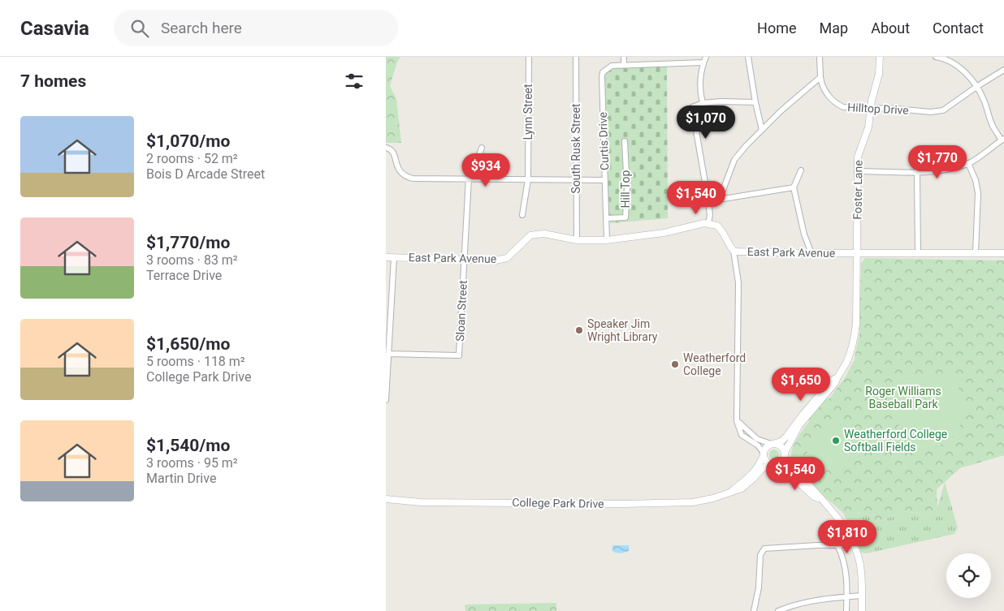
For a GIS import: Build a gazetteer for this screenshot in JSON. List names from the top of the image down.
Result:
{
  "streets": {
    "street": [
      "Hilltop Drive",
      "Lynn Street",
      "Curtis Drive",
      "South Rusk Street",
      "Hill Top",
      "Foster Lane",
      "East Park Avenue",
      "Sloan Street",
      "College Park Drive"
    ]
  },
  "crossings": [
    ["Hilltop Drive", "Foster Lane"],
    ["Curtis Drive", "Hill Top"],
    ["Curtis Drive", "East Park Avenue"],
    ["South Rusk Street", "East Park Avenue"],
    ["Foster Lane", "East Park Avenue"],
    ["East Park Avenue", "Sloan Street"]
  ],
  "parks": ["Roger Williams Baseball Park"],
  "places": ["Speaker Jim Wright Library", "Weatherford College", "Weatherford College Softball Fields"],
  "page": {
    "header": "Casavia",
    "search": "Search here",
    "nav": [
      "Home",
      "Map",
      "About",
      "Contact"
    ],
    "heading": "7 homes",
    "list": [
      {
        "name": "$1,070/mo",
        "note": "2 rooms · 52 m² · Bois D Arcade Street"
      },
      {
        "name": "$1,770/mo",
        "note": "3 rooms · 83 m² · Terrace Drive"
      },
      {
        "name": "$1,650/mo",
        "note": "5 rooms · 118 m² · College Park Drive"
      },
      {
        "name": "$1,540/mo",
        "note": "3 rooms · 95 m² · Martin Drive"
      }
    ],
    "price": [
      "$1,070",
      "$1,770",
      "$934",
      "$1,540",
      "$1,650",
      "$1,540",
      "$1,810"
    ]
  }
}
